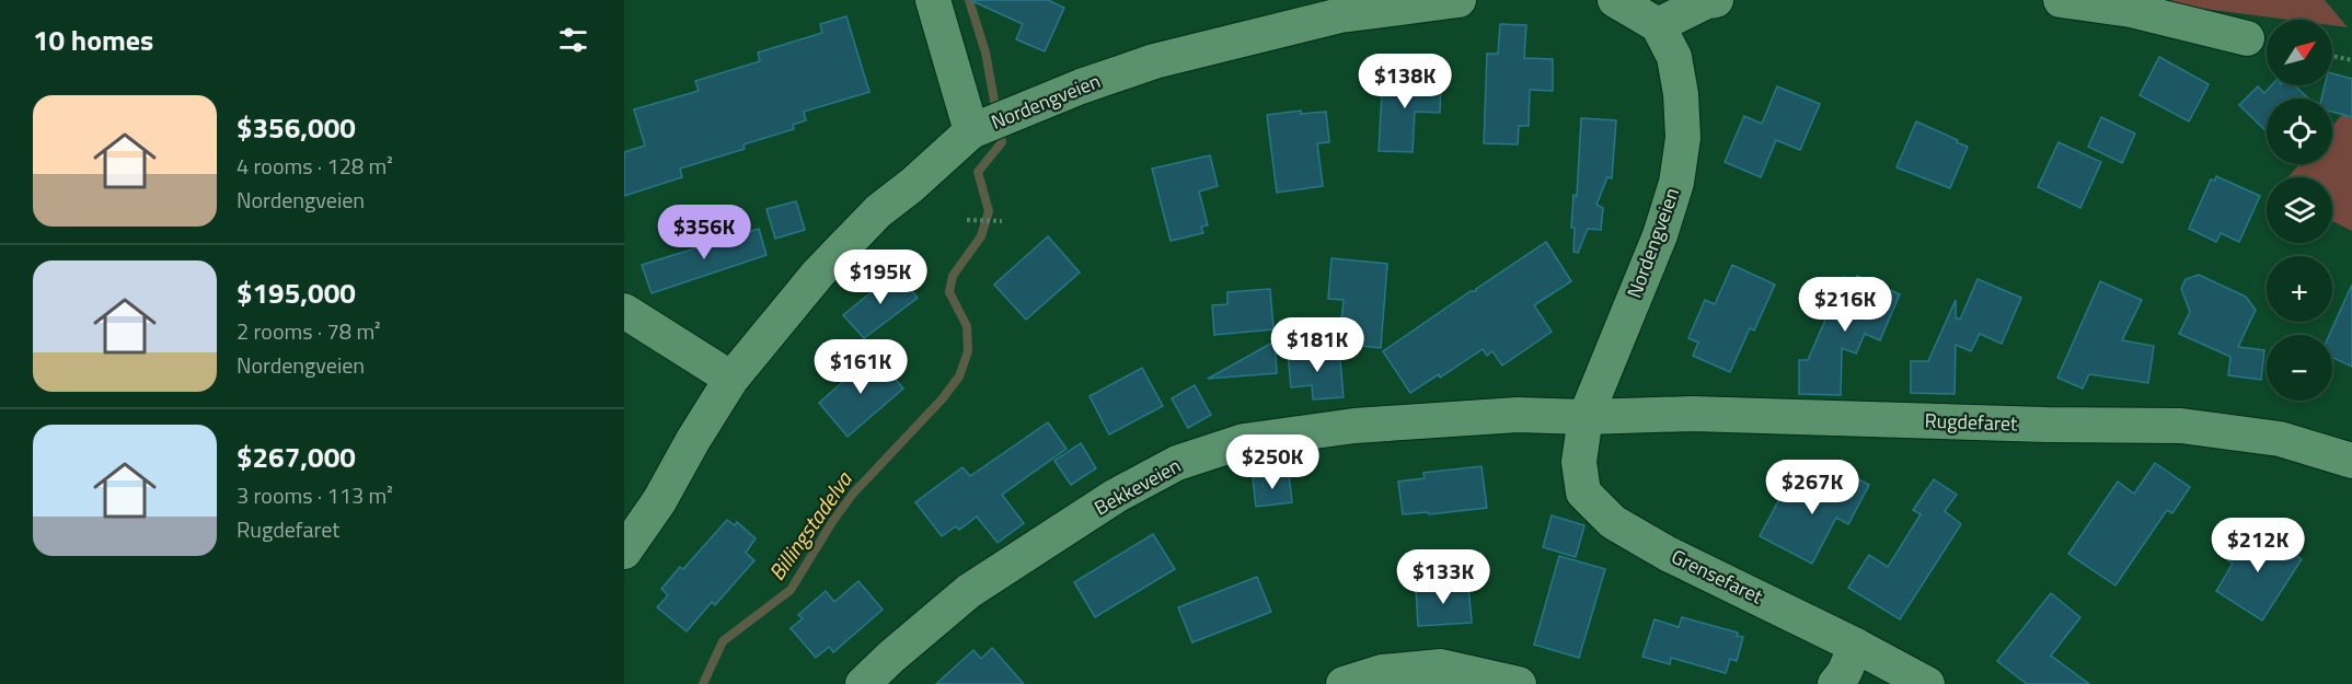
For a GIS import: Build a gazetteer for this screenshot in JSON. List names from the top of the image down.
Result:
{
  "streets": {
    "street": [
      "Nordengveien",
      "Rugdefaret",
      "Bekkeveien",
      "Grensefaret"
    ]
  },
  "crossings": [
    ["Nordengveien", "Rugdefaret"],
    ["Nordengveien", "Bekkeveien"],
    ["Nordengveien", "Grensefaret"],
    ["Rugdefaret", "Bekkeveien"],
    ["Rugdefaret", "Grensefaret"],
    ["Bekkeveien", "Grensefaret"]
  ],
  "water": ["Billingstadelva"],
  "north": "top right",
  "page": {
    "heading": "10 homes",
    "map_buttons": ["+", "−"],
    "price": [
      "$138K",
      "$356K",
      "$195K",
      "$216K",
      "$181K",
      "$161K",
      "$250K",
      "$267K",
      "$212K",
      "$133K"
    ],
    "list": [
      {
        "name": "$356,000",
        "note": "4 rooms · 128 m² · Nordengveien"
      },
      {
        "name": "$195,000",
        "note": "2 rooms · 78 m² · Nordengveien"
      },
      {
        "name": "$267,000",
        "note": "3 rooms · 113 m² · Rugdefaret"
      }
    ]
  }
}
